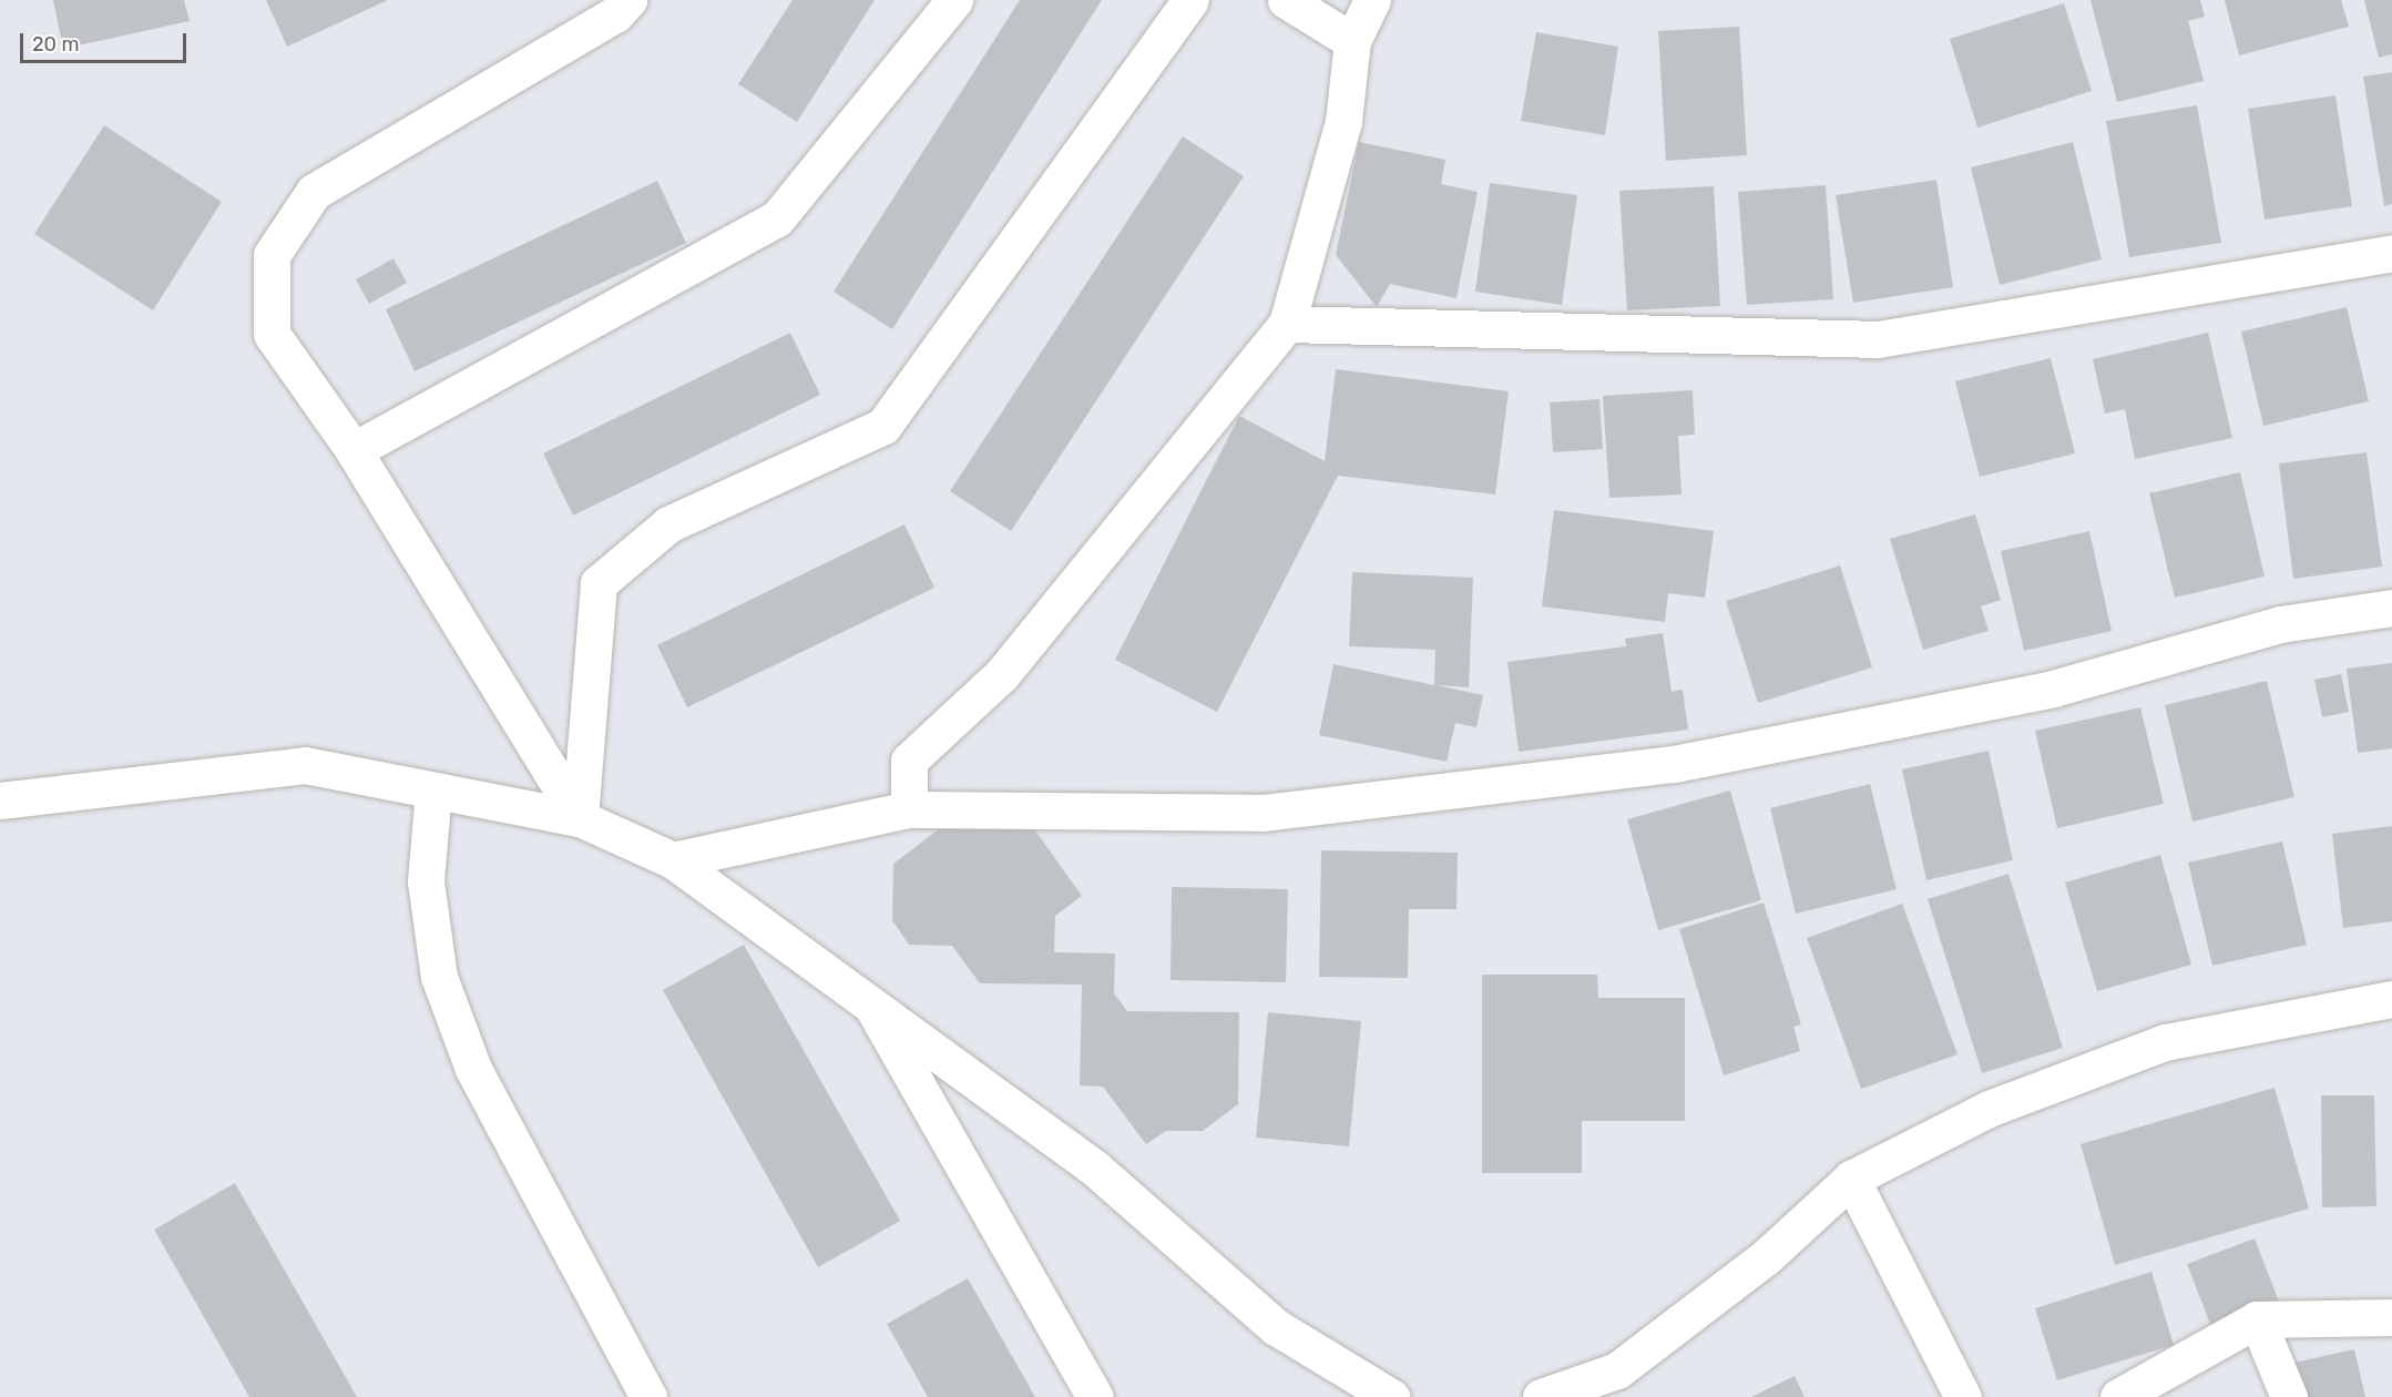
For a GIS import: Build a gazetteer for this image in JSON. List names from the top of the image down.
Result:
{
  "scale_bar": "20 m"
}
